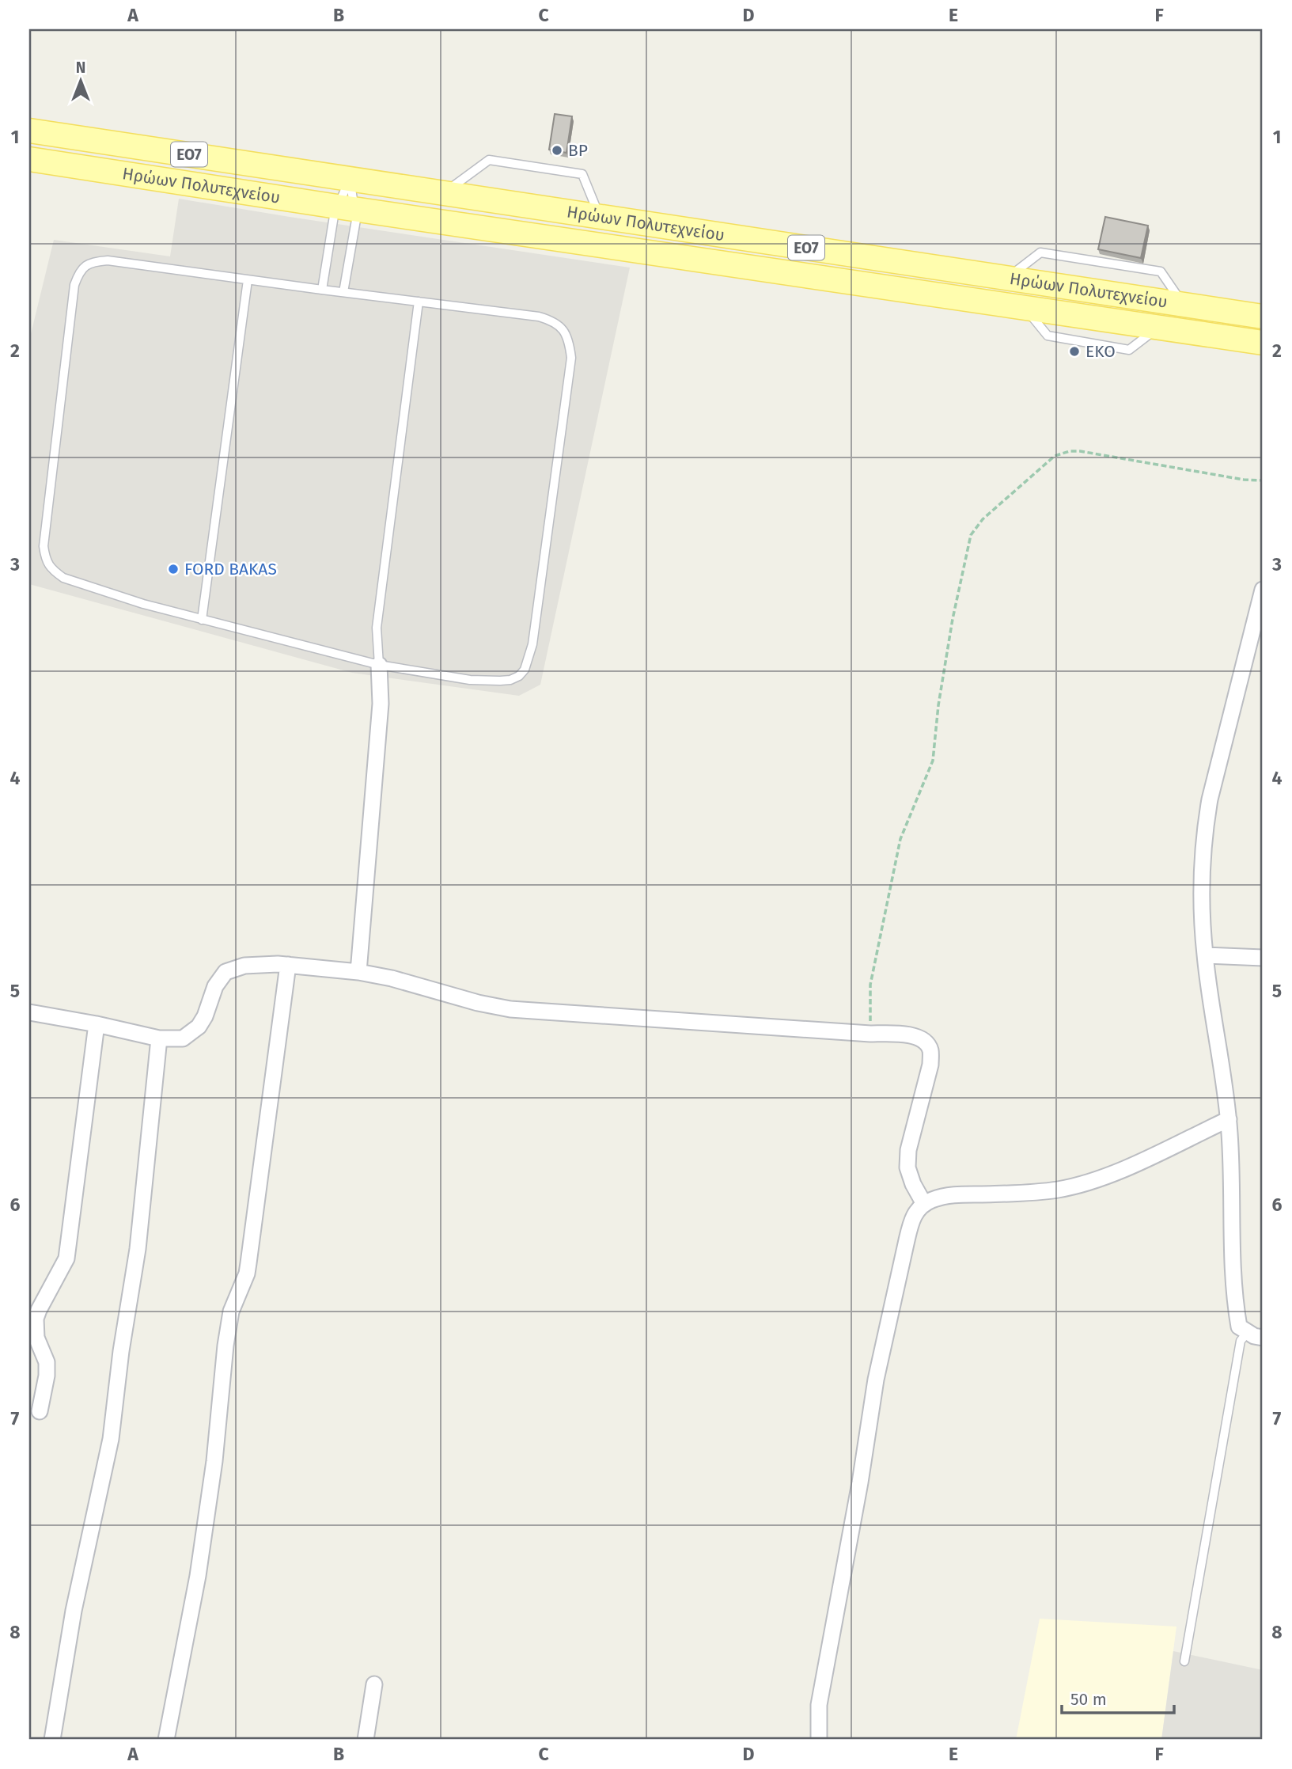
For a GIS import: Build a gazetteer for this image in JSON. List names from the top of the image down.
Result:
{
  "streets": {
    "main road": ["ΕΟ7", "Ηρώων Πολυτεχνείου"]
  },
  "places": ["BP", "EKO", "FORD BAKAS"],
  "scale_bar": "50 m",
  "north": "top",
  "grid": {
    "columns": [
      "A",
      "B",
      "C",
      "D",
      "E",
      "F"
    ],
    "rows": [
      "1",
      "2",
      "3",
      "4",
      "5",
      "6",
      "7",
      "8"
    ]
  }
}
